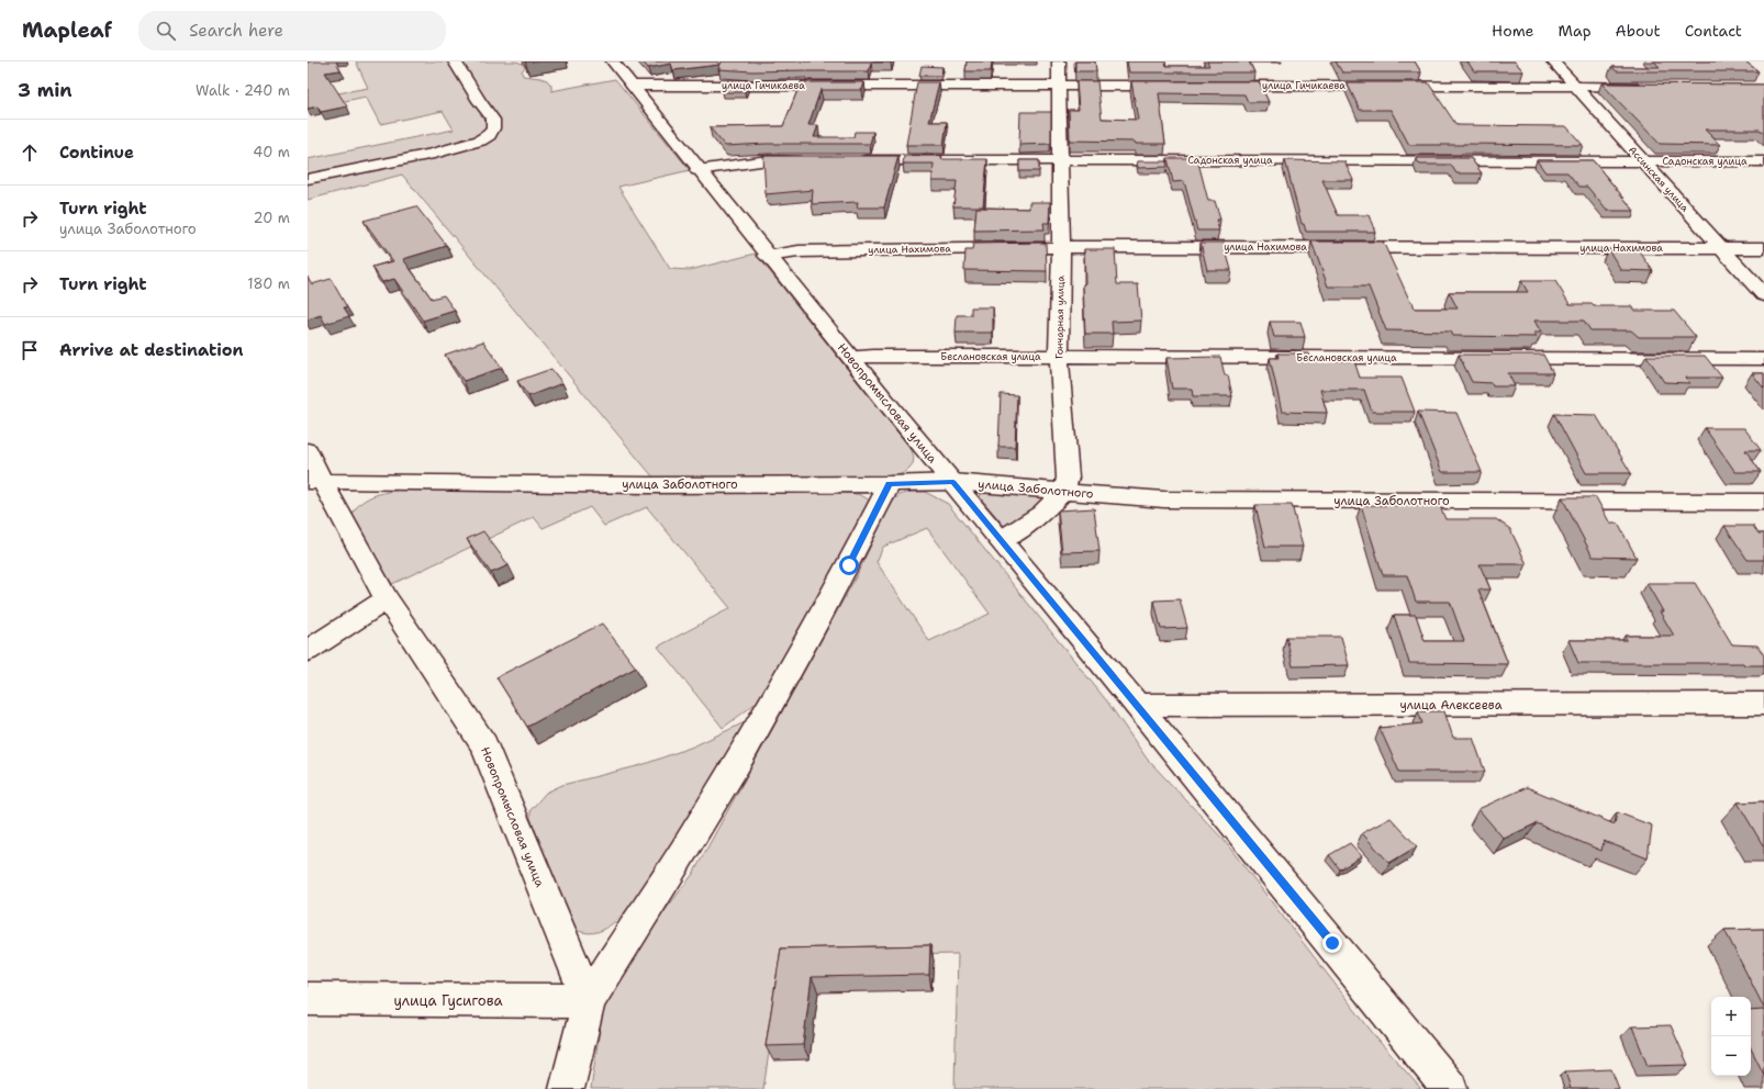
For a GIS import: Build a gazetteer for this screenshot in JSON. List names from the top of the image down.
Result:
{
  "streets": {
    "street": [
      "улица Гичикаева",
      "Садонская улица",
      "Ассинская улица",
      "улица Нахимова",
      "Гончарная улица",
      "Беслановская улица",
      "Новопромысловая улица",
      "улица Заболотного",
      "улица Алексеева",
      "улица Гусигова"
    ]
  },
  "crossings": [
    ["улица Гичикаева", "Ассинская улица"],
    ["улица Гичикаева", "Гончарная улица"],
    ["улица Гичикаева", "Новопромысловая улица"],
    ["Садонская улица", "Ассинская улица"],
    ["Садонская улица", "Гончарная улица"],
    ["Ассинская улица", "улица Нахимова"],
    ["улица Нахимова", "Гончарная улица"],
    ["улица Нахимова", "Новопромысловая улица"],
    ["Гончарная улица", "Беслановская улица"],
    ["Гончарная улица", "улица Заболотного"],
    ["Беслановская улица", "Новопромысловая улица"],
    ["Новопромысловая улица", "улица Заболотного"],
    ["Новопромысловая улица", "улица Алексеева"],
    ["Новопромысловая улица", "улица Гусигова"]
  ],
  "page": {
    "header": "Mapleaf",
    "search": "Search here",
    "nav": [
      "Home",
      "Map",
      "About",
      "Contact"
    ],
    "heading": ["3 min", "Walk · 240 m"],
    "list": [
      ["Continue", "40 m"],
      ["Turn right", "улица Заболотного", "20 m"],
      ["Turn right", "180 m"],
      "Arrive at destination"
    ],
    "map_buttons": ["+", "−"]
  }
}
